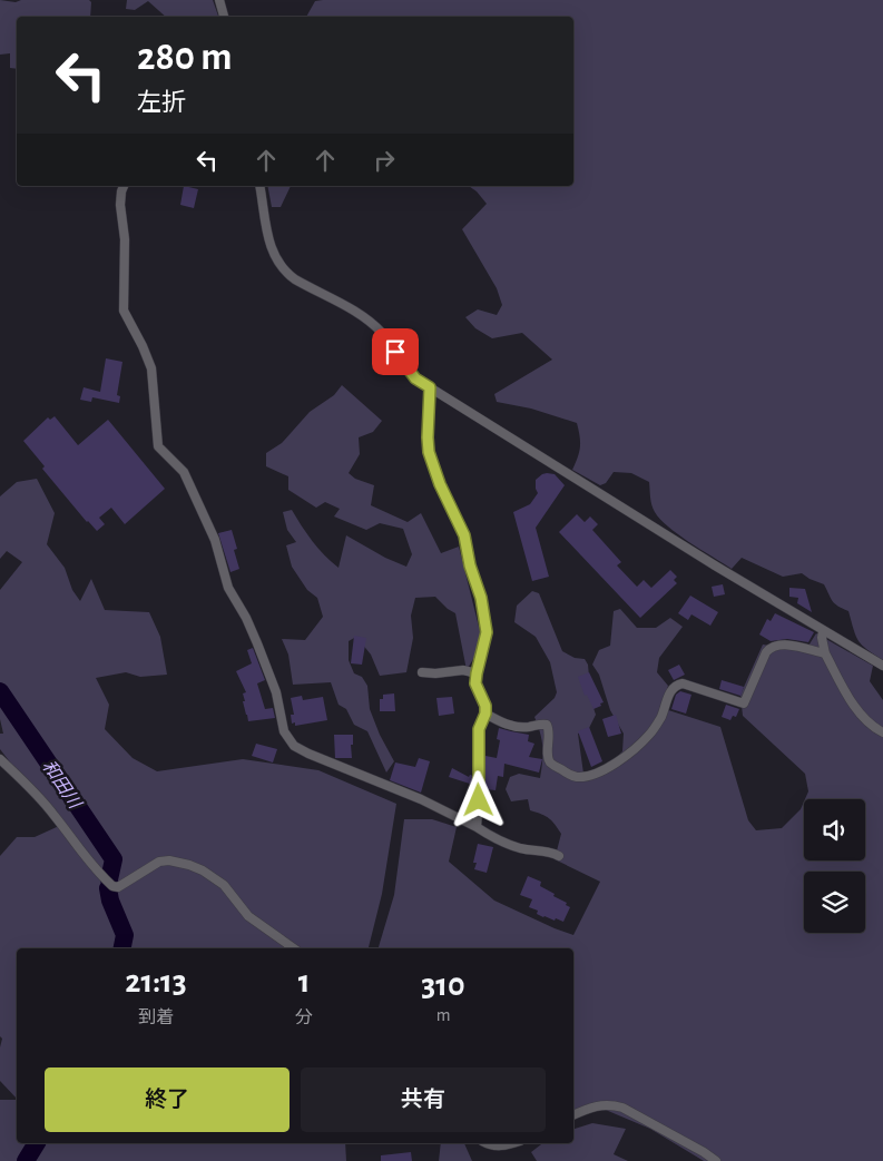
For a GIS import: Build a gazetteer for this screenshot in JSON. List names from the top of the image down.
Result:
{
  "water": ["和田川"],
  "page": {
    "turn": ["280 m", "左折"],
    "eta": [
      "21:13",
      "到着",
      "1",
      "分",
      "310",
      "m"
    ],
    "buttons": ["終了", "共有"]
  }
}
